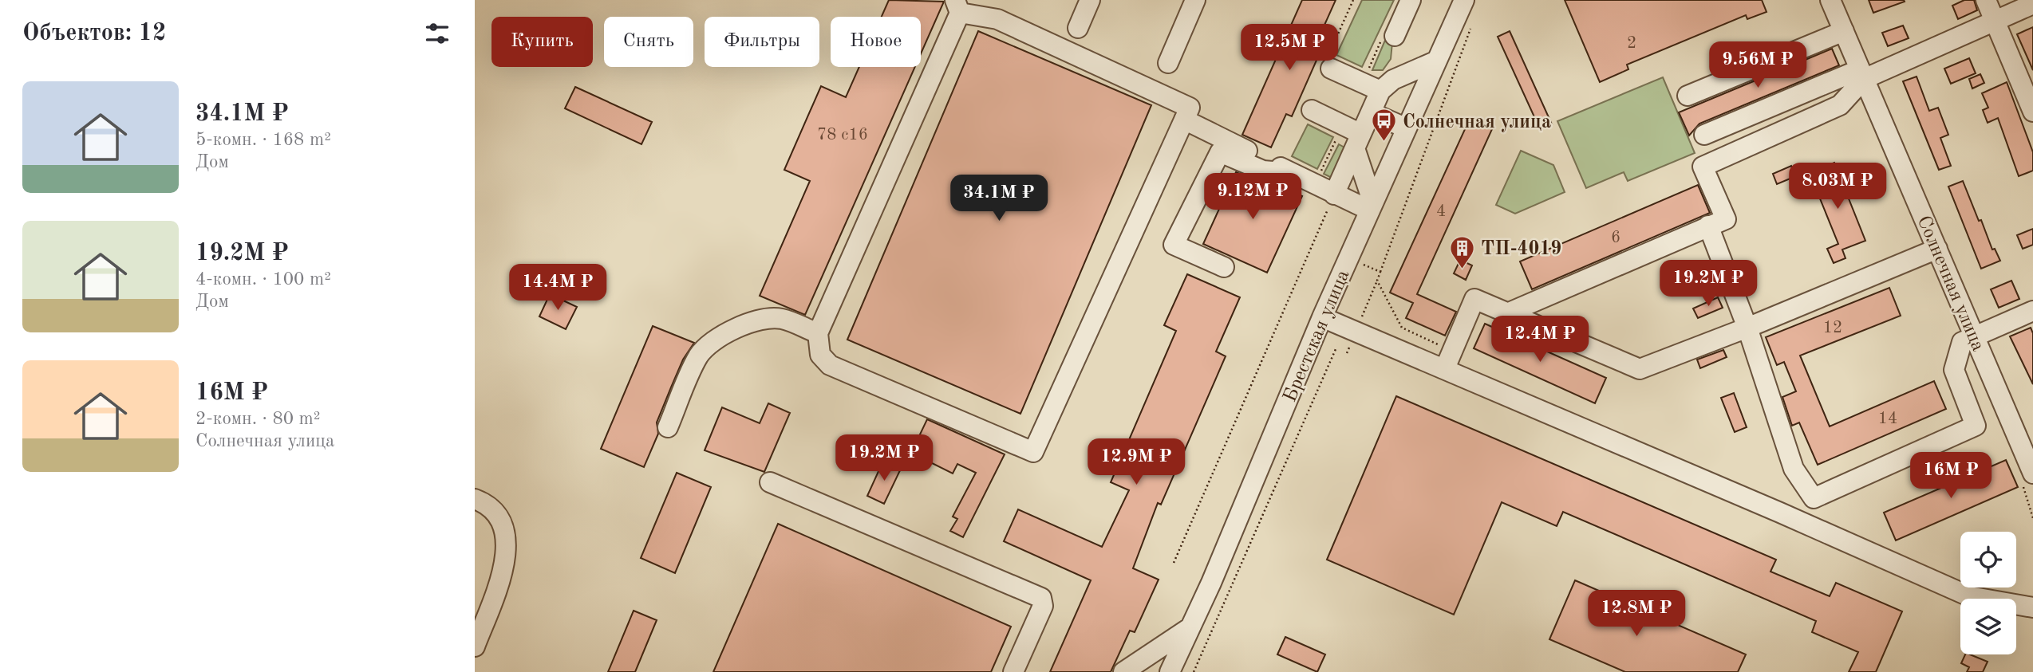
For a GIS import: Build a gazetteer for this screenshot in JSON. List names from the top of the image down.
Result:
{
  "streets": {
    "street": ["Солнечная улица", "Брестская улица"]
  },
  "places": {
    "bus stop": ["Солнечная улица"],
    "building": ["ТП-4019"]
  },
  "house_numbers": [
    "2",
    "78 с16",
    "4",
    "6",
    "12",
    "14"
  ],
  "page": {
    "heading": "Объектов: 12",
    "chip": [
      "Купить",
      "Снять",
      "Фильтры",
      "Новое"
    ],
    "price": [
      "12.5M ₽",
      "9.56M ₽",
      "8.03M ₽",
      "9.12M ₽",
      "34.1M ₽",
      "19.2M ₽",
      "14.4M ₽",
      "12.4M ₽",
      "19.2M ₽",
      "12.9M ₽",
      "16M ₽",
      "12.8M ₽"
    ],
    "list": [
      {
        "name": "34.1M ₽",
        "note": "5-комн. · 168 m² · Дом"
      },
      {
        "name": "19.2M ₽",
        "note": "4-комн. · 100 m² · Дом"
      },
      {
        "name": "16M ₽",
        "note": "2-комн. · 80 m² · Солнечная улица"
      }
    ]
  }
}
